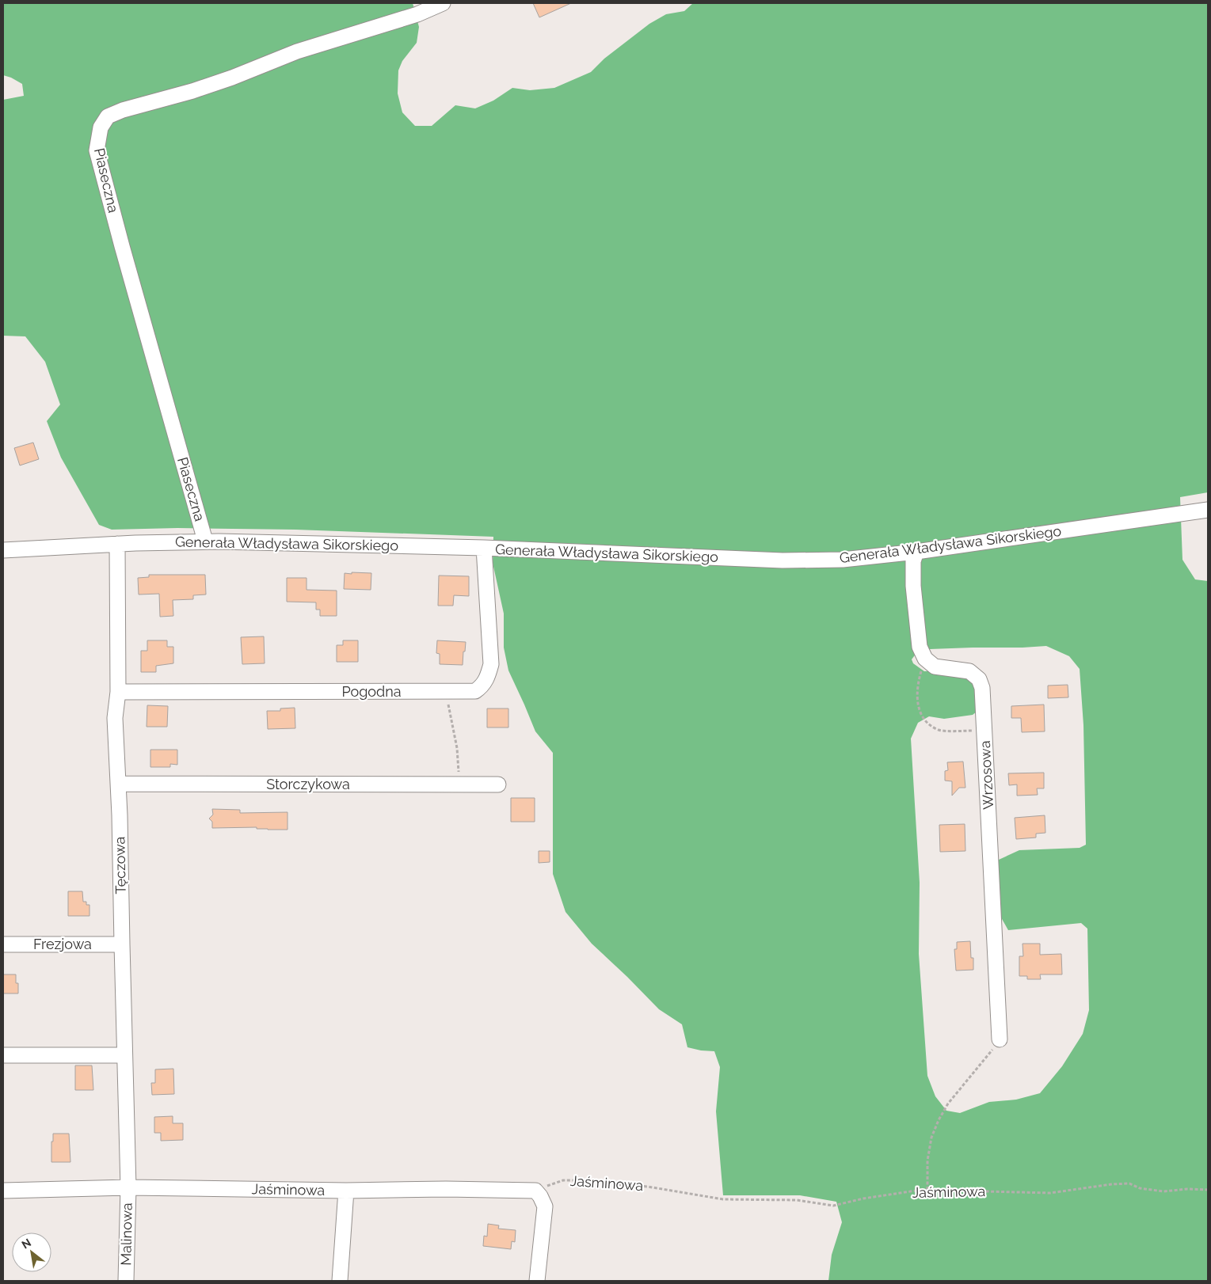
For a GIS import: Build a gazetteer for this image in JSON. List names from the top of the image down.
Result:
{
  "streets": {
    "street": [
      "Piaseczna",
      "Generała Władysława Sikorskiego",
      "Pogodna",
      "Wrzosowa",
      "Storczykowa",
      "Tęczowa",
      "Frezjowa",
      "Jaśminowa",
      "Malinowa"
    ]
  },
  "crossings": [
    ["Piaseczna", "Generała Władysława Sikorskiego"],
    ["Generała Władysława Sikorskiego", "Pogodna"],
    ["Generała Władysława Sikorskiego", "Tęczowa"],
    ["Pogodna", "Tęczowa"],
    ["Storczykowa", "Tęczowa"],
    ["Tęczowa", "Frezjowa"],
    ["Tęczowa", "Jaśminowa"],
    ["Tęczowa", "Malinowa"],
    ["Jaśminowa", "Malinowa"]
  ],
  "north": "top left"
}
